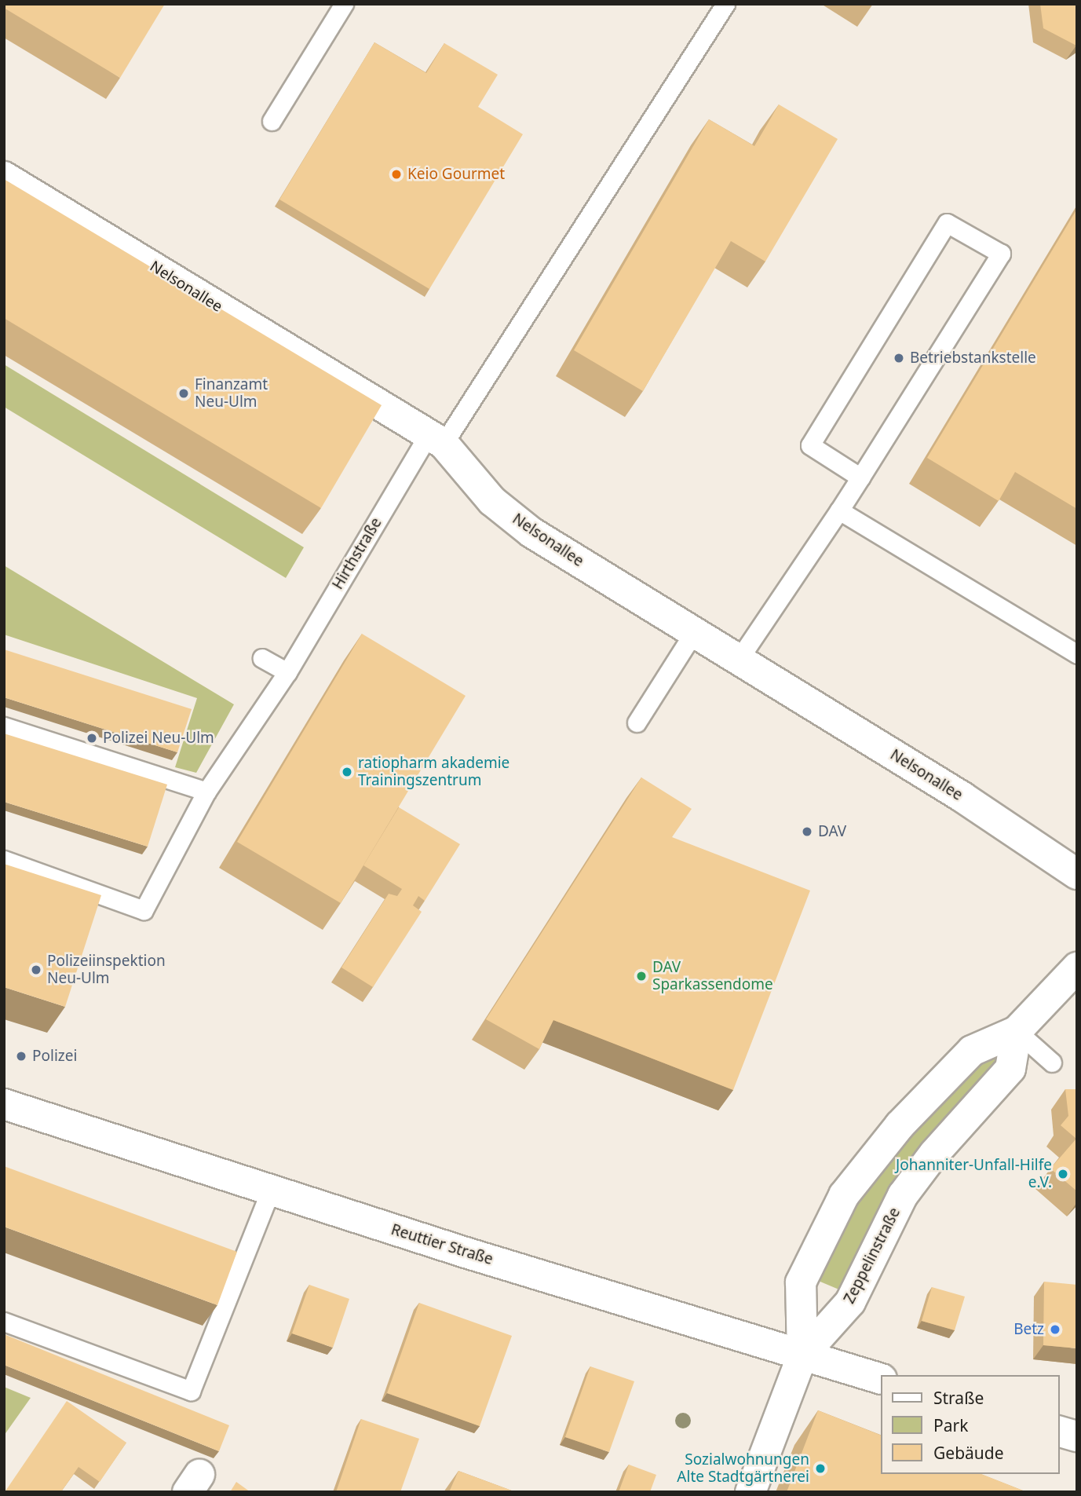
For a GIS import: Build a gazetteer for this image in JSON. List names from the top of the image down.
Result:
{
  "streets": {
    "street": ["Nelsonallee", "Reuttier Straße", "Zeppelinstraße"],
    "lane": ["Hirthstraße"]
  },
  "crossings": [
    ["Nelsonallee", "Hirthstraße"],
    ["Reuttier Straße", "Zeppelinstraße"]
  ],
  "places": [
    "Keio Gourmet",
    "Betriebstankstelle",
    "Finanzamt Neu-Ulm",
    "Polizei Neu-Ulm",
    "ratiopharm akademie Trainingszentrum",
    "DAV",
    "Polizeiinspektion Neu-Ulm",
    "DAV Sparkassendome",
    "Polizei",
    "Johanniter-Unfall-Hilfe e.V.",
    "Betz",
    "Sozialwohnungen Alte Stadtgärtnerei"
  ],
  "legend": ["Straße", "Park", "Gebäude"]
}
